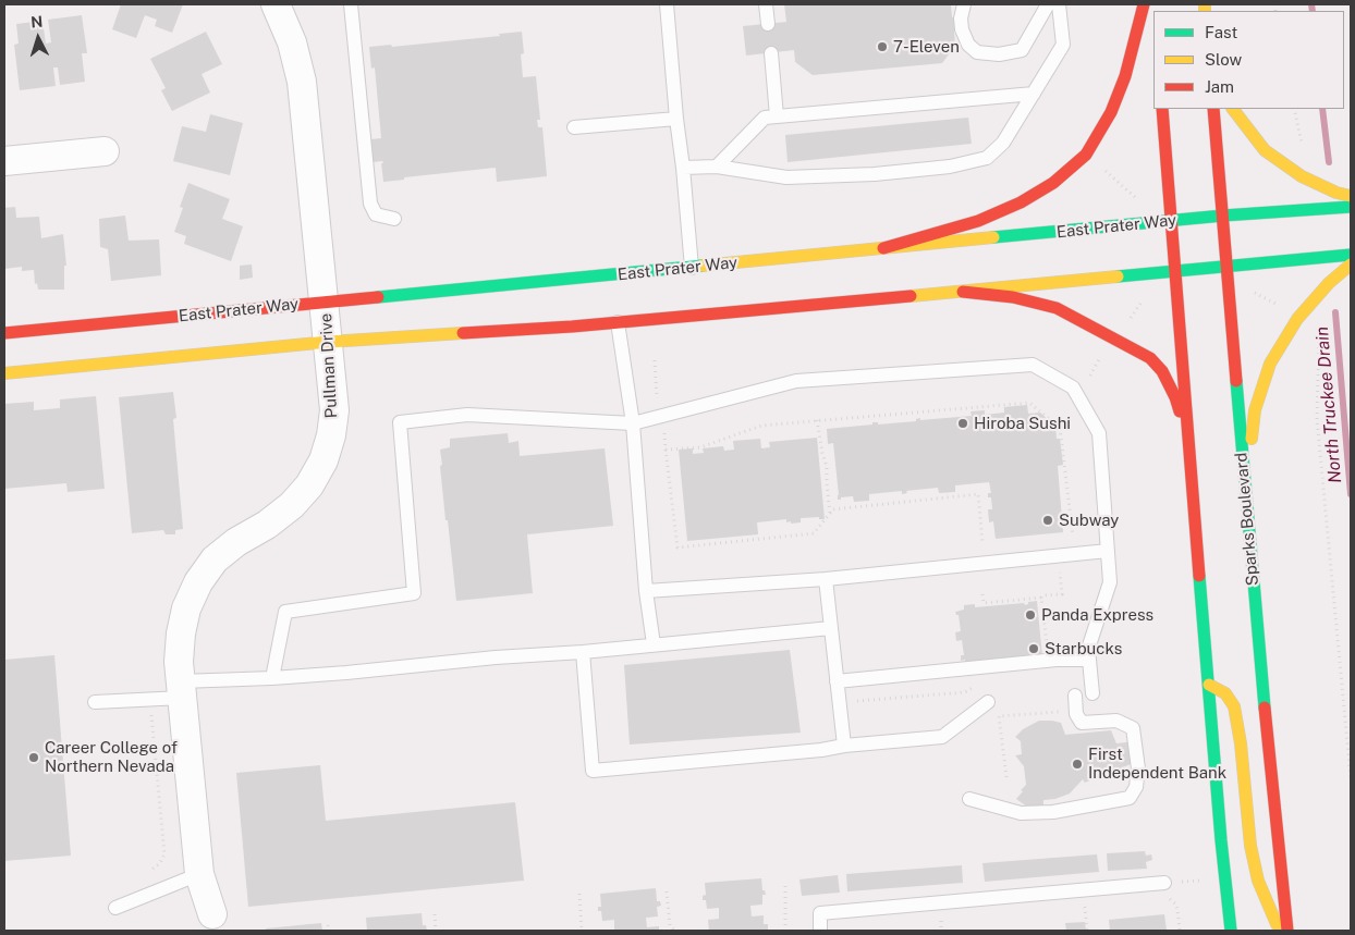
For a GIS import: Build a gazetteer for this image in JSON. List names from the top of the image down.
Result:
{
  "streets": {
    "main road": ["East Prater Way", "Sparks Boulevard"],
    "street": ["Pullman Drive"]
  },
  "crossings": [
    ["East Prater Way", "Pullman Drive"],
    ["East Prater Way", "Sparks Boulevard"]
  ],
  "water": ["North Truckee Drain"],
  "places": [
    "7-Eleven",
    "Hiroba Sushi",
    "Subway",
    "Panda Express",
    "Starbucks",
    "Career College of Northern Nevada",
    "First Independent Bank"
  ],
  "legend": ["Fast", "Slow", "Jam"],
  "north": "top"
}
